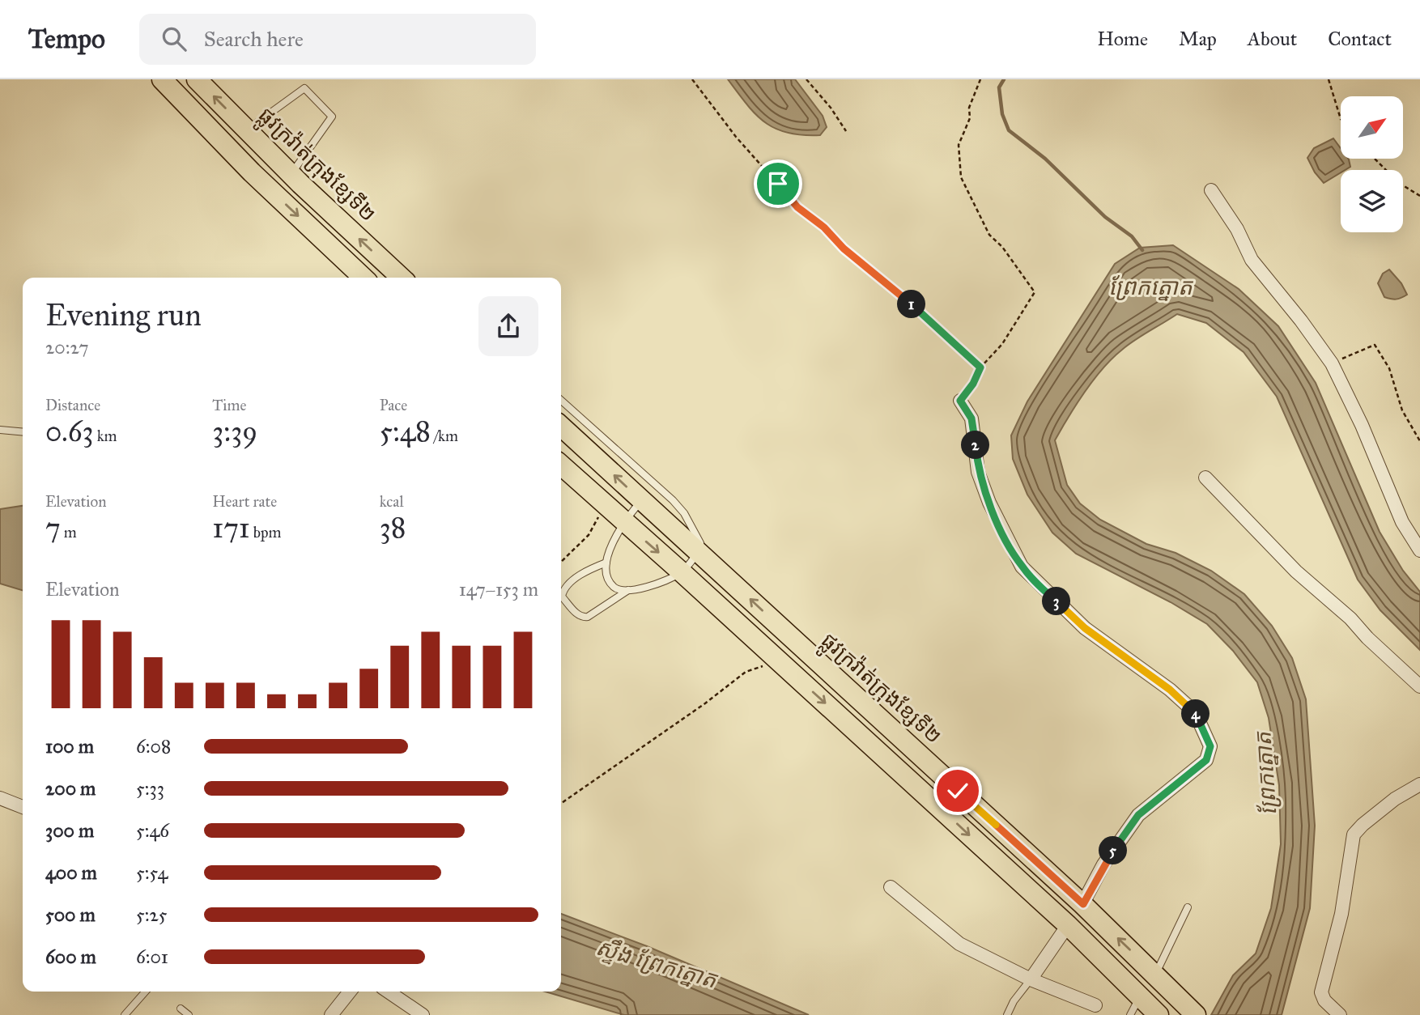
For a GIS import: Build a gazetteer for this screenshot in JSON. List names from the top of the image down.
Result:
{
  "streets": {
    "main road": ["ផ្លូវក្រវ៉ាត់ក្រុងខ្សែទី២"]
  },
  "water": ["ព្រែកត្នោត", "ស្ទឹង ព្រែកត្នោត"],
  "north": "top right",
  "page": {
    "header": "Tempo",
    "search": "Search here",
    "nav": [
      "Home",
      "Map",
      "About",
      "Contact"
    ],
    "heading": ["Evening run", "20:27"],
    "pins": [
      "1",
      "2",
      "3",
      "4",
      "5"
    ],
    "stats": [
      ["Distance", "0.63 km"],
      ["Time", "3:39"],
      ["Pace", "5:48 /km"],
      ["Elevation", "7 m"],
      ["Heart rate", "171 bpm"],
      ["kcal", "38"]
    ],
    "chart": ["Elevation", "147–153 m"],
    "list": [
      {
        "name": "100 m",
        "note": "6:08"
      },
      {
        "name": "200 m",
        "note": "5:33"
      },
      {
        "name": "300 m",
        "note": "5:46"
      },
      {
        "name": "400 m",
        "note": "5:54"
      },
      {
        "name": "500 m",
        "note": "5:25"
      },
      {
        "name": "600 m",
        "note": "6:01"
      }
    ]
  }
}
